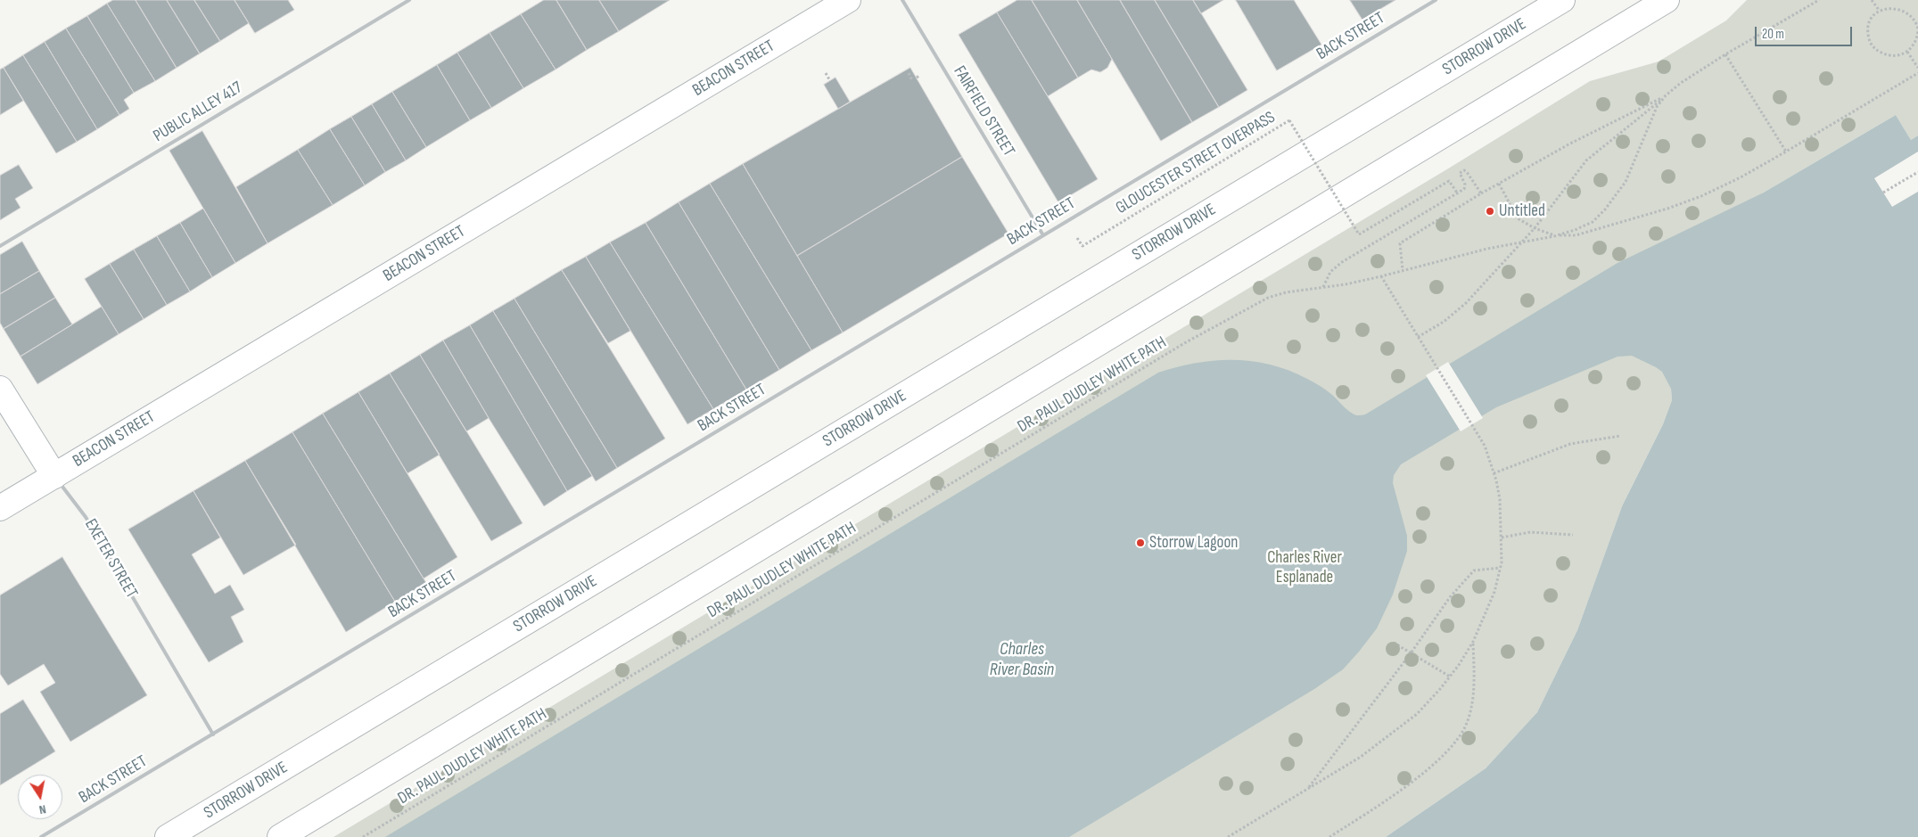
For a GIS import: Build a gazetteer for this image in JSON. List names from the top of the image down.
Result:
{
  "streets": {
    "main road": ["STORROW DRIVE", "BEACON STREET", "EXETER STREET"],
    "lane": ["BACK STREET", "FAIRFIELD STREET", "PUBLIC ALLEY 417"],
    "path": ["GLOUCESTER STREET OVERPASS", "DR. PAUL DUDLEY WHITE PATH"]
  },
  "crossings": [
    ["BACK STREET", "FAIRFIELD STREET"],
    ["BACK STREET", "EXETER STREET"],
    ["BEACON STREET", "EXETER STREET"]
  ],
  "water": ["Charles River Basin"],
  "parks": ["Charles River Esplanade"],
  "places": ["Untitled", "Storrow Lagoon"],
  "scale_bar": "20 m",
  "north": "bottom"
}
